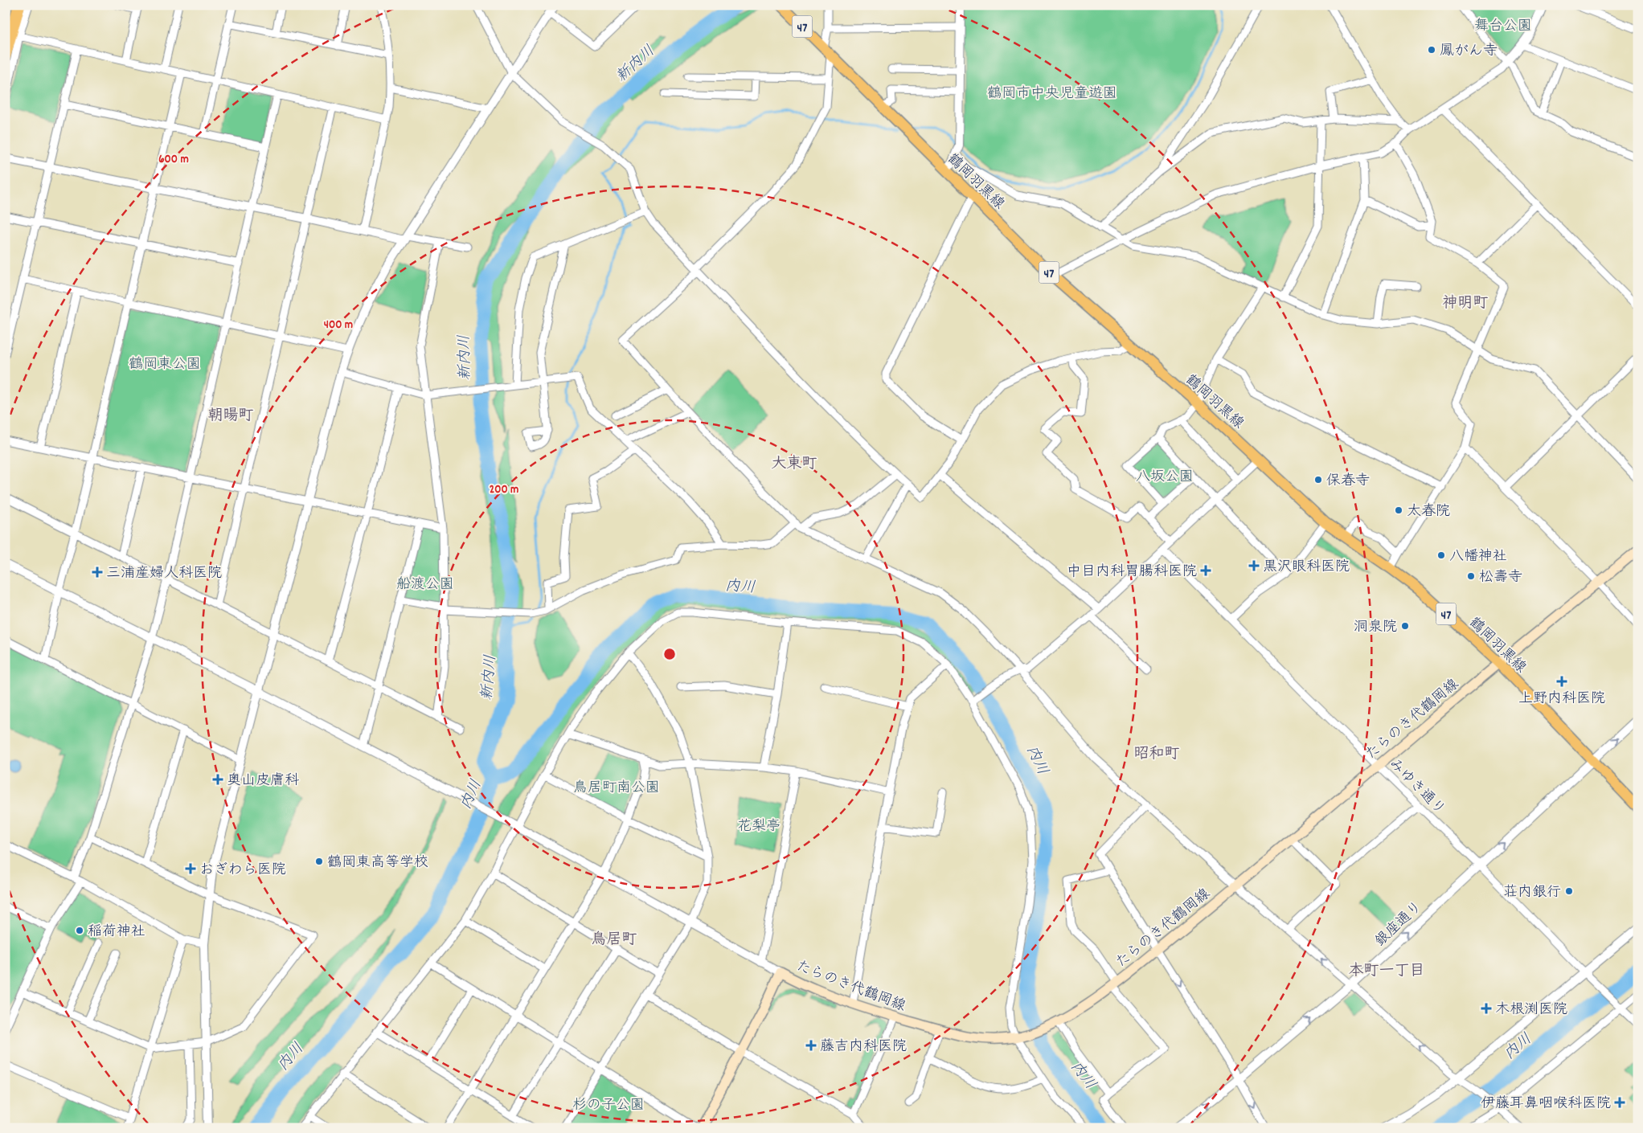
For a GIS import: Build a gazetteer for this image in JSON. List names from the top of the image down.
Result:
{
  "streets": {
    "main road": ["47", "鶴岡羽黒線", "たらのき代鶴岡線"],
    "street": ["みゆき通り", "銀座通り"]
  },
  "crossings": [
    ["鶴岡羽黒線", "たらのき代鶴岡線"],
    ["鶴岡羽黒線", "銀座通り"],
    ["たらのき代鶴岡線", "みゆき通り"],
    ["みゆき通り", "銀座通り"]
  ],
  "one_way": ["銀座通り"],
  "districts": [
    "神明町",
    "朝暘町",
    "大東町",
    "昭和町",
    "鳥居町",
    "本町一丁目"
  ],
  "water": ["新内川", "内川"],
  "parks": [
    "舞台公園",
    "鶴岡市中央児童遊園",
    "鶴岡東公園",
    "八坂公園",
    "船渡公園",
    "鳥居町南公園",
    "花梨亭",
    "杉の子公園"
  ],
  "places": {
    "other": [
      "鳳がん寺",
      "保春寺",
      "太春院",
      "八幡神社",
      "松壽寺",
      "洞泉院",
      "鶴岡東高等学校",
      "荘内銀行",
      "稲荷神社"
    ],
    "health": [
      "黒沢眼科医院",
      "中目内科胃腸科医院",
      "三浦産婦人科医院",
      "上野内科医院",
      "奥山皮膚科",
      "おぎわら医院",
      "木根渕医院",
      "藤吉内科医院",
      "伊藤耳鼻咽喉科医院"
    ]
  },
  "rings": ["600 m", "400 m", "200 m"]
}
